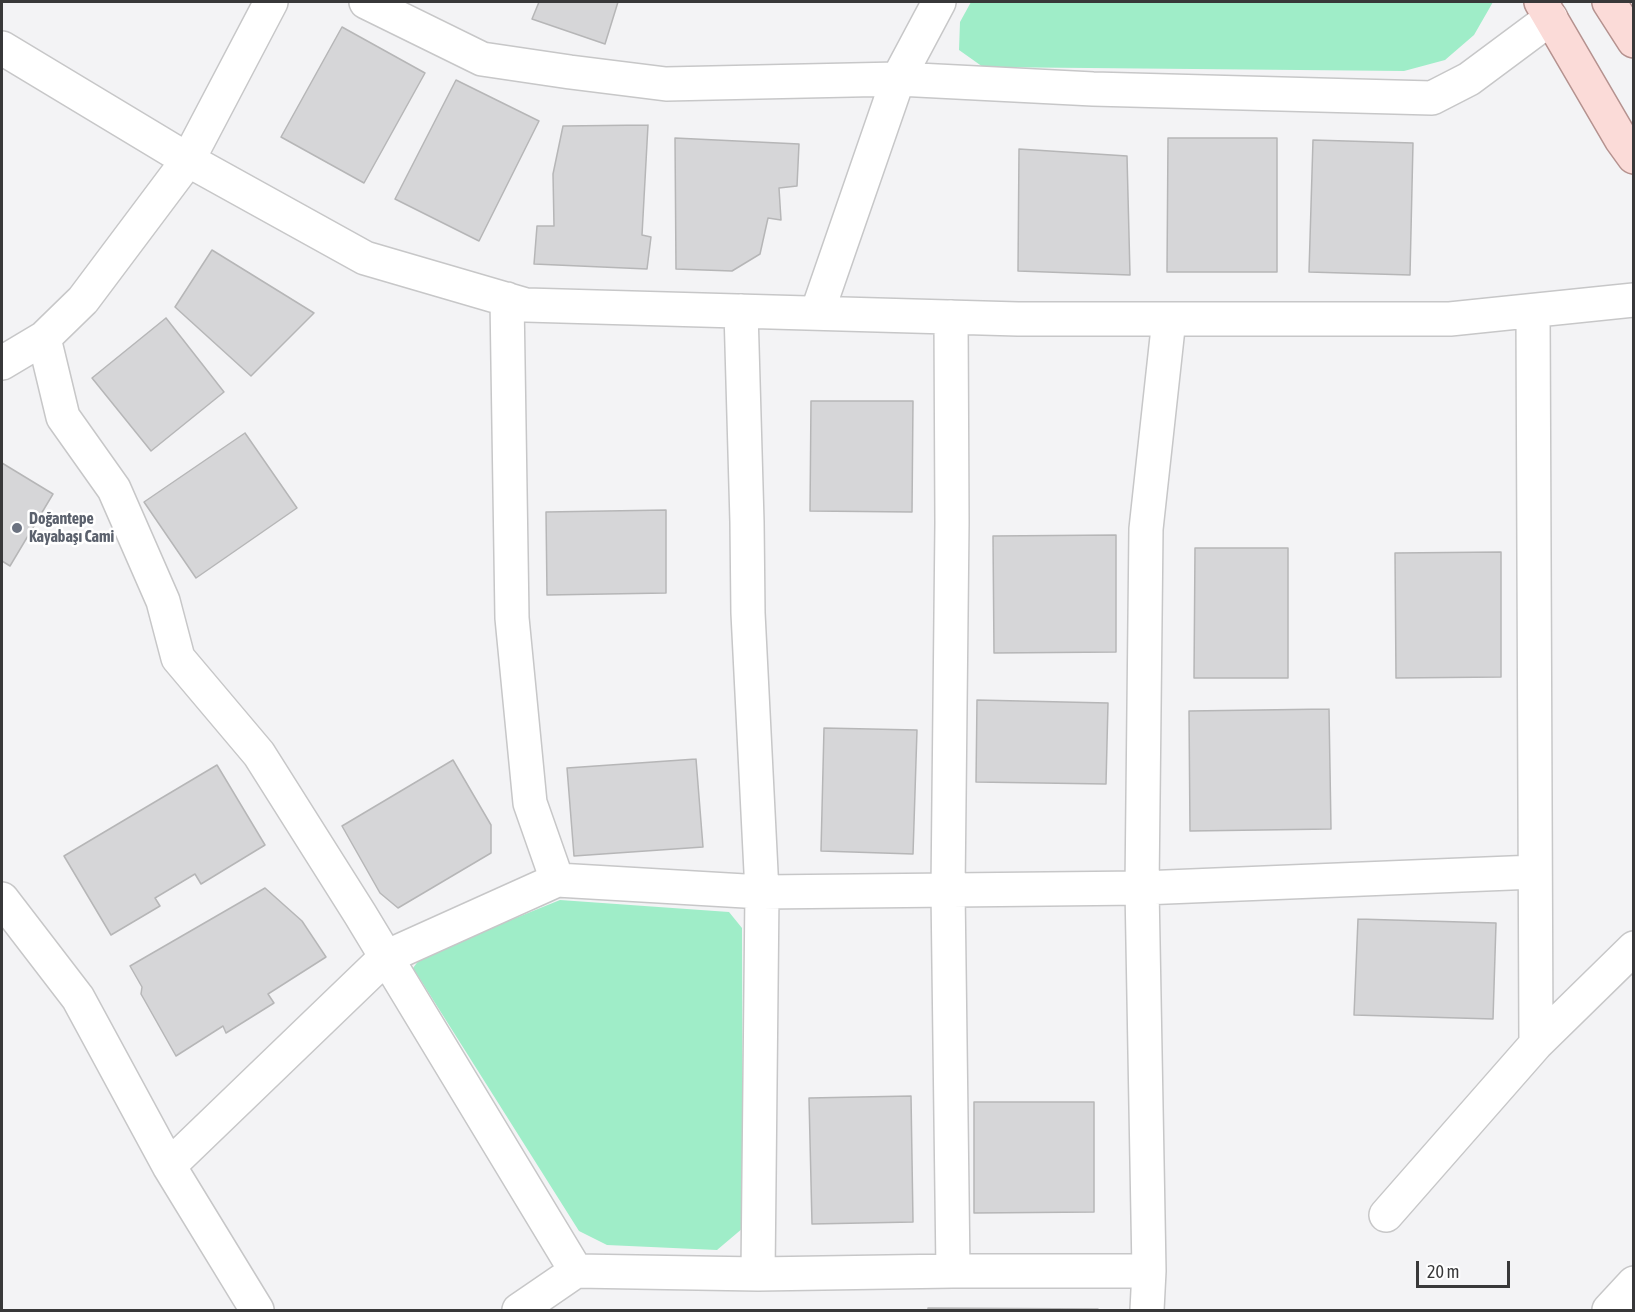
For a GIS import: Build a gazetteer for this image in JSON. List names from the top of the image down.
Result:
{
  "places": ["Doğantepe Kayabaşı Cami"],
  "scale_bar": "20 m"
}
